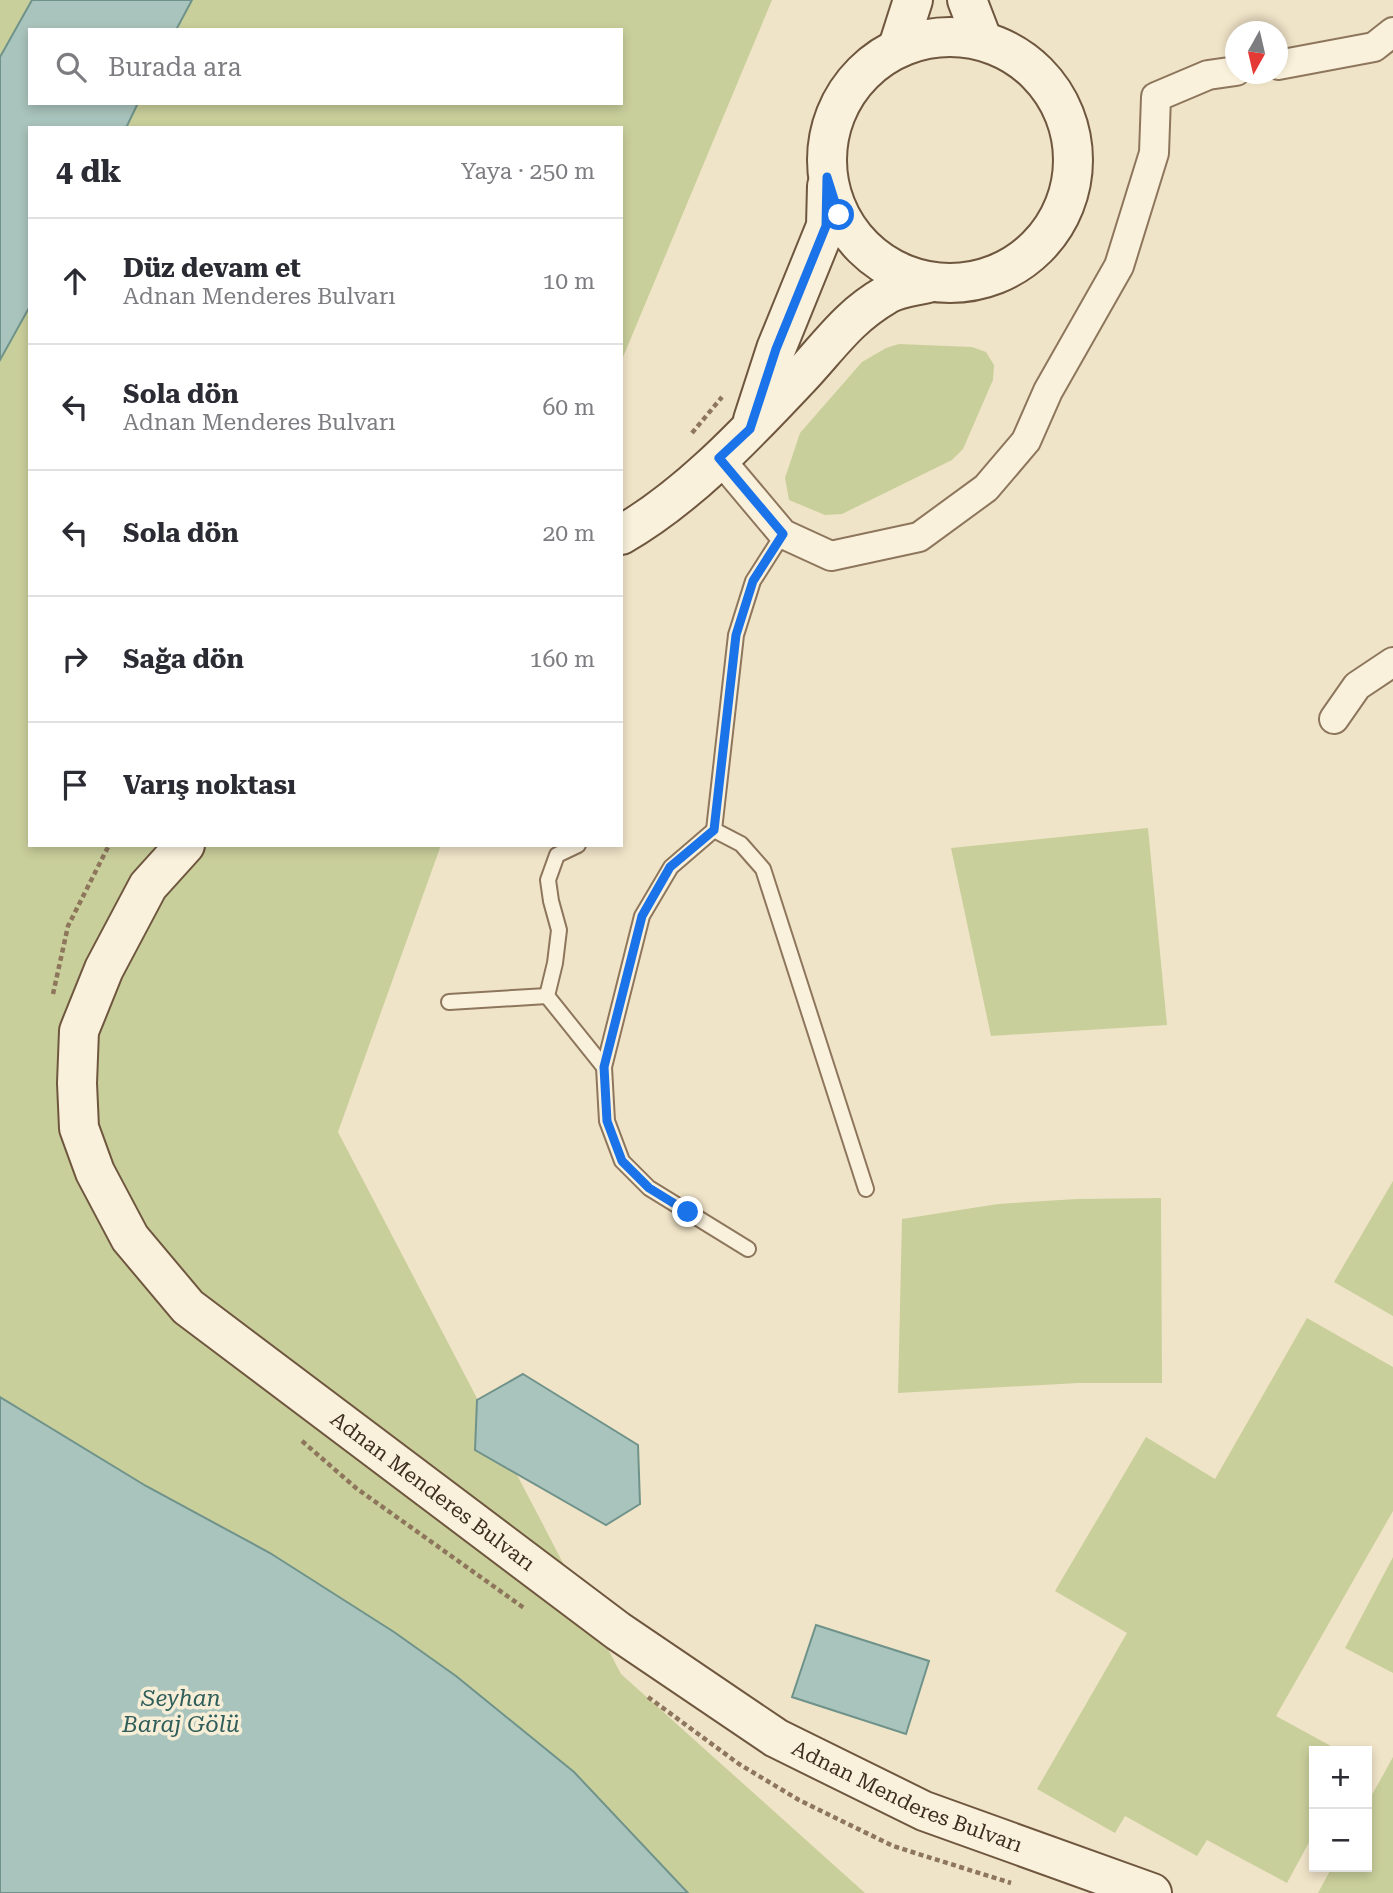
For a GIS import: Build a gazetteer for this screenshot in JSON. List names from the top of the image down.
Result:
{
  "streets": {
    "street": ["Adnan Menderes Bulvarı"]
  },
  "water": ["Seyhan Baraj Gölü"],
  "north": "bottom",
  "page": {
    "search": "Burada ara",
    "heading": ["4 dk", "Yaya · 250 m"],
    "list": [
      ["Düz devam et", "Adnan Menderes Bulvarı", "10 m"],
      ["Sola dön", "Adnan Menderes Bulvarı", "60 m"],
      ["Sola dön", "20 m"],
      ["Sağa dön", "160 m"],
      "Varış noktası"
    ],
    "map_buttons": ["+", "−"]
  }
}
